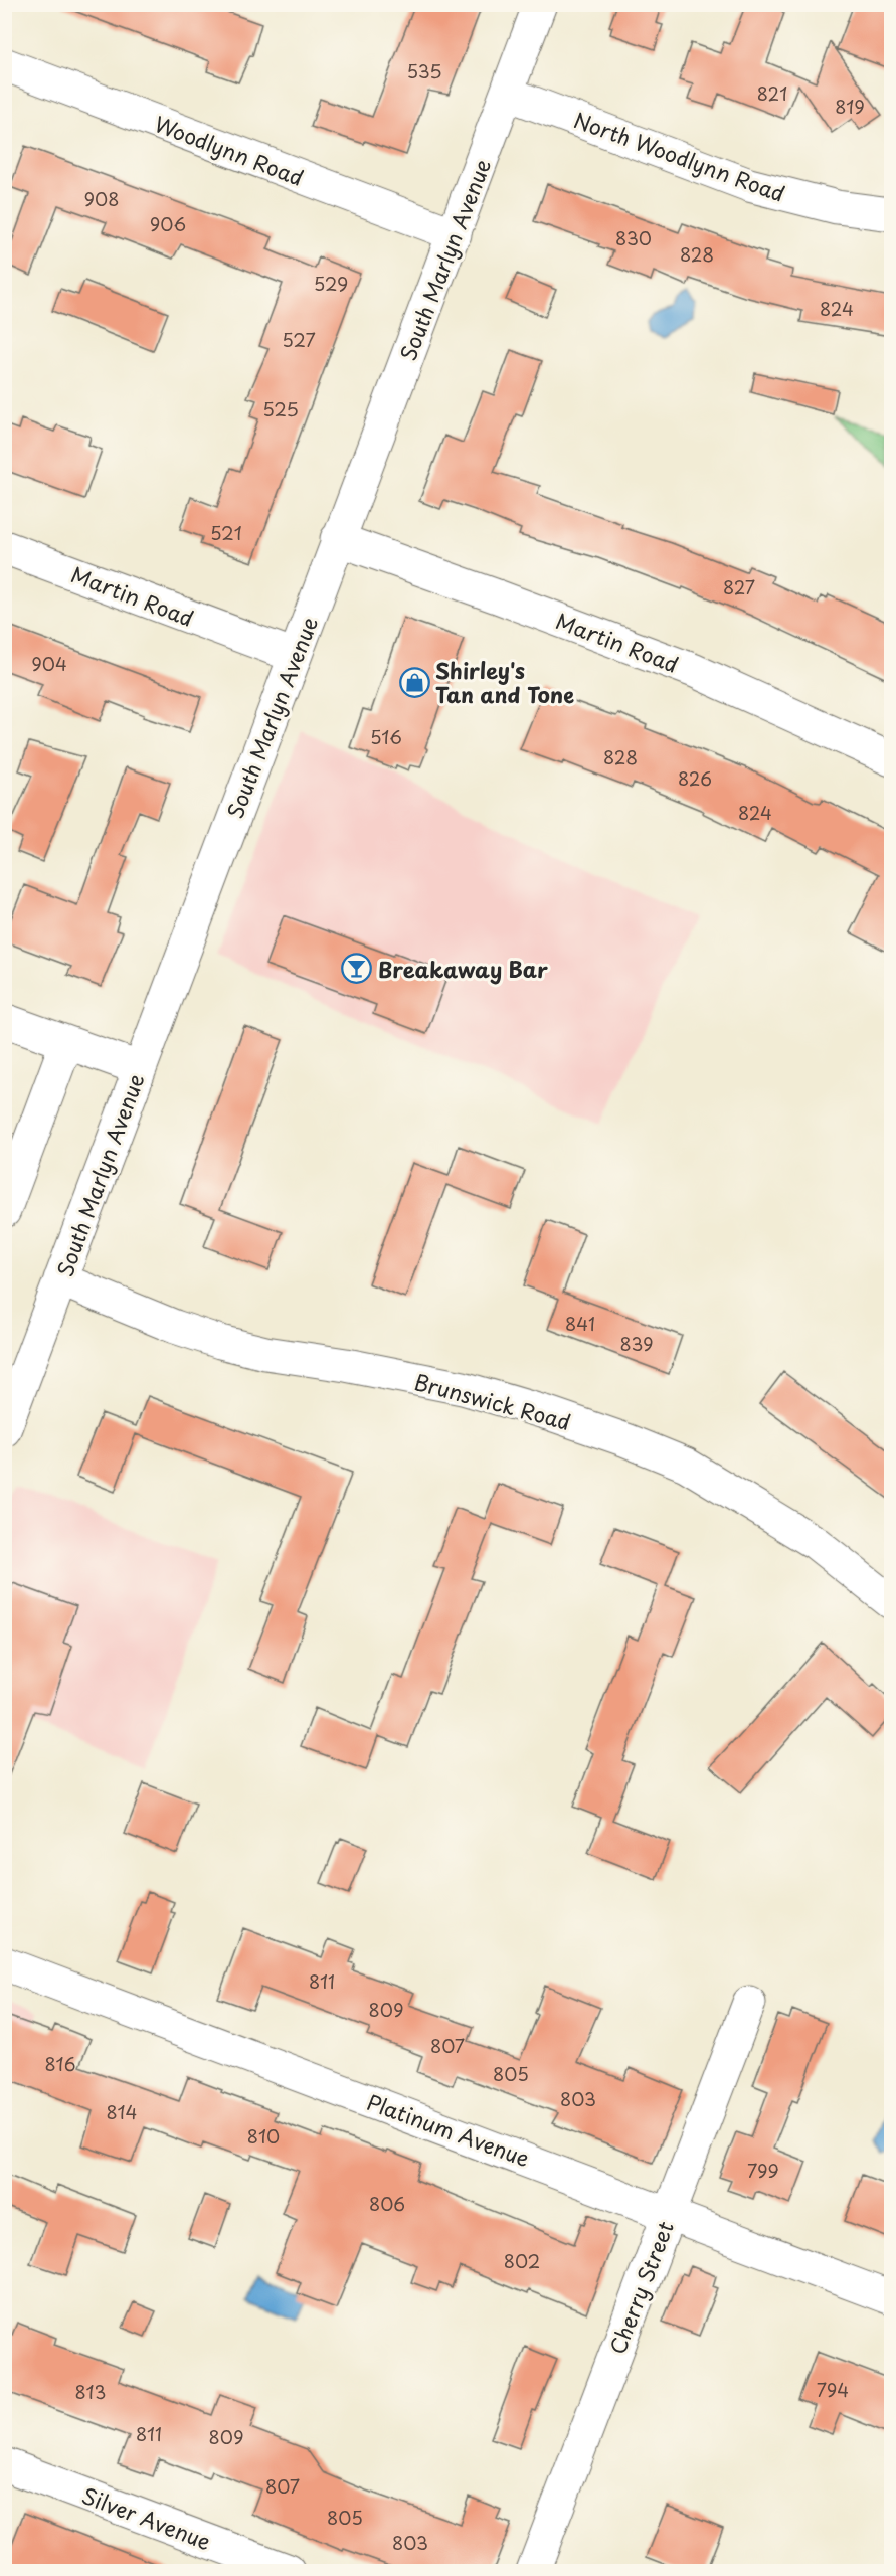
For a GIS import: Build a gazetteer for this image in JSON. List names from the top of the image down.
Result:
{
  "streets": {
    "street": [
      "Woodlynn Road",
      "North Woodlynn Road",
      "South Marlyn Avenue",
      "Martin Road",
      "Brunswick Road",
      "Platinum Avenue",
      "Cherry Street",
      "Silver Avenue"
    ]
  },
  "crossings": [
    ["Woodlynn Road", "South Marlyn Avenue"],
    ["North Woodlynn Road", "South Marlyn Avenue"],
    ["South Marlyn Avenue", "Martin Road"],
    ["South Marlyn Avenue", "Brunswick Road"],
    ["Platinum Avenue", "Cherry Street"]
  ],
  "places": {
    "shop": ["Shirley's Tan and Tone"],
    "bar": ["Breakaway Bar"]
  },
  "house_numbers": [
    "535",
    "821",
    "819",
    "908",
    "906",
    "830",
    "828",
    "529",
    "824",
    "527",
    "525",
    "521",
    "827",
    "904",
    "516",
    "828",
    "826",
    "824",
    "841",
    "839",
    "811",
    "809",
    "807",
    "816",
    "805",
    "803",
    "814",
    "810",
    "799",
    "806",
    "802",
    "794",
    "813",
    "811",
    "809",
    "807",
    "805",
    "803"
  ]
}
